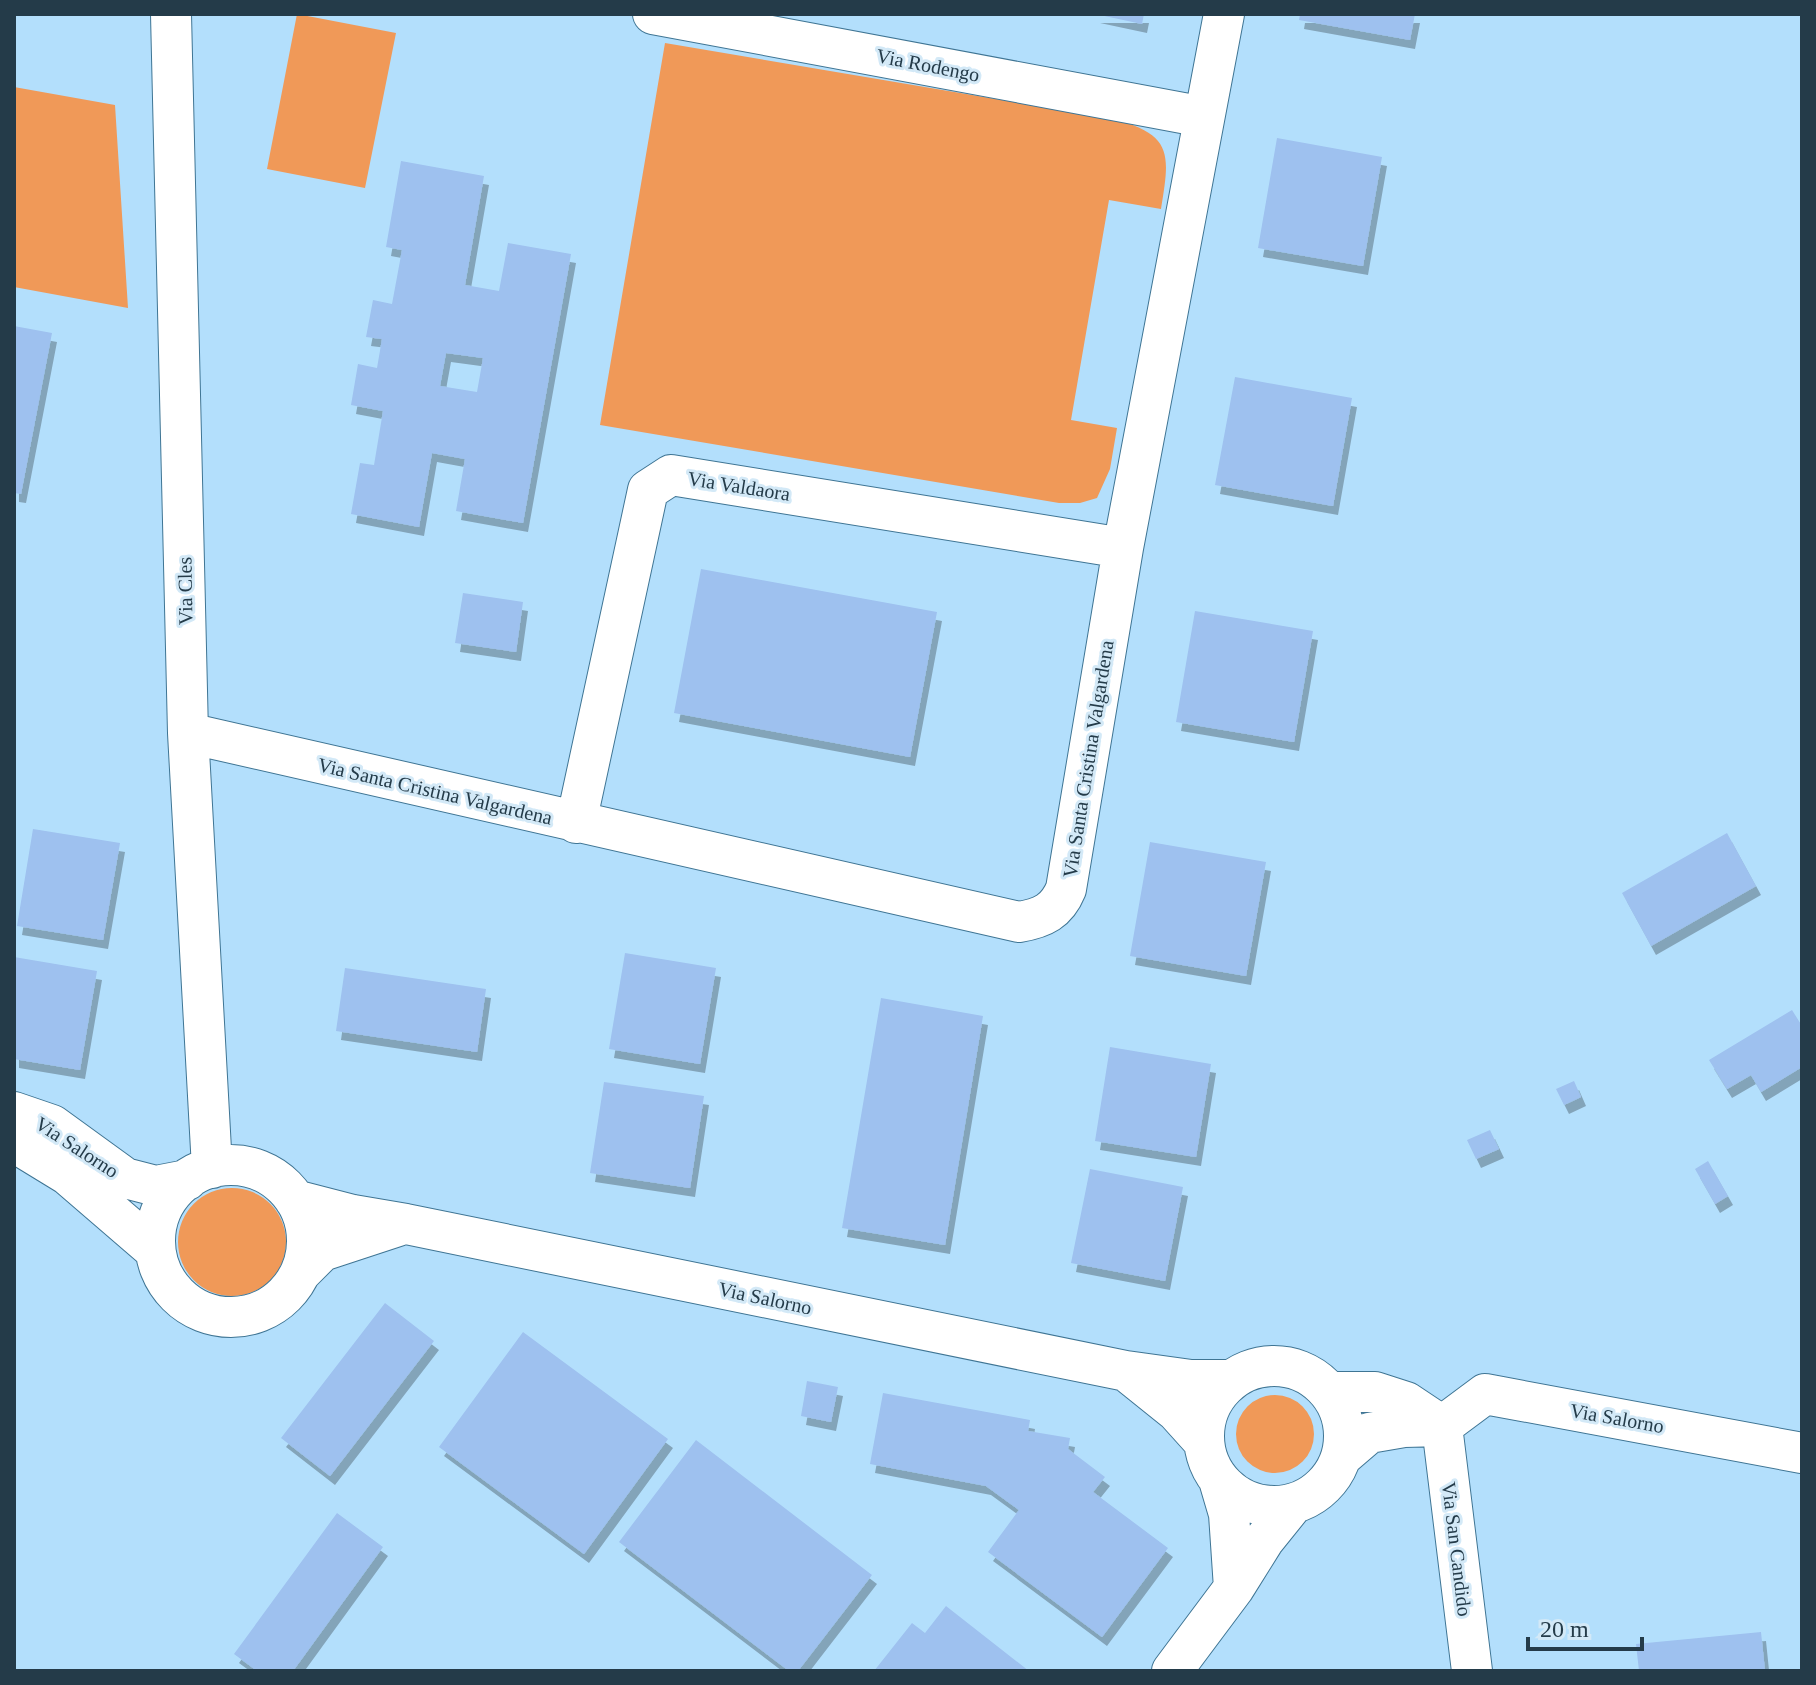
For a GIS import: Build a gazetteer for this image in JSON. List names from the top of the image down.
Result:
{
  "streets": {
    "street": [
      "Via Rodengo",
      "Via Valdaora",
      "Via Cles",
      "Via Santa Cristina Valgardena",
      "Via Salorno",
      "Via San Candido"
    ]
  },
  "crossings": [
    ["Via Rodengo", "Via Santa Cristina Valgardena"],
    ["Via Valdaora", "Via Santa Cristina Valgardena"],
    ["Via Cles", "Via Santa Cristina Valgardena"],
    ["Via Cles", "Via Salorno"],
    ["Via Salorno", "Via San Candido"]
  ],
  "scale_bar": "20 m"
}
